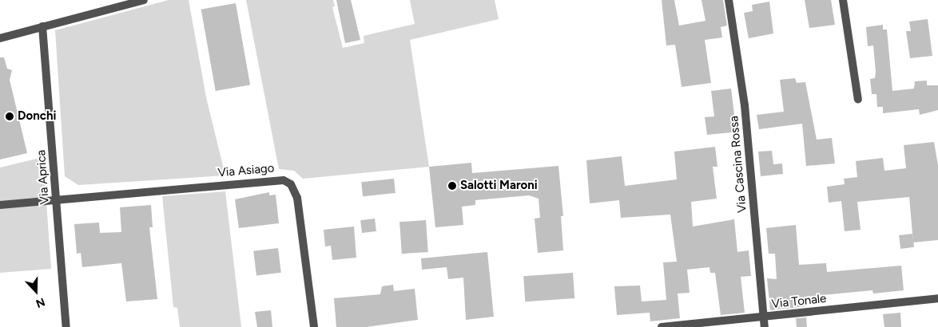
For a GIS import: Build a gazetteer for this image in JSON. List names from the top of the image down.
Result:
{
  "streets": {
    "street": [
      "Via Cascina Rossa",
      "Via Asiago",
      "Via Aprica",
      "Via Tonale"
    ]
  },
  "crossings": [
    ["Via Cascina Rossa", "Via Tonale"],
    ["Via Asiago", "Via Aprica"]
  ],
  "places": ["Donchi", "Salotti Maroni"],
  "north": "bottom"
}
